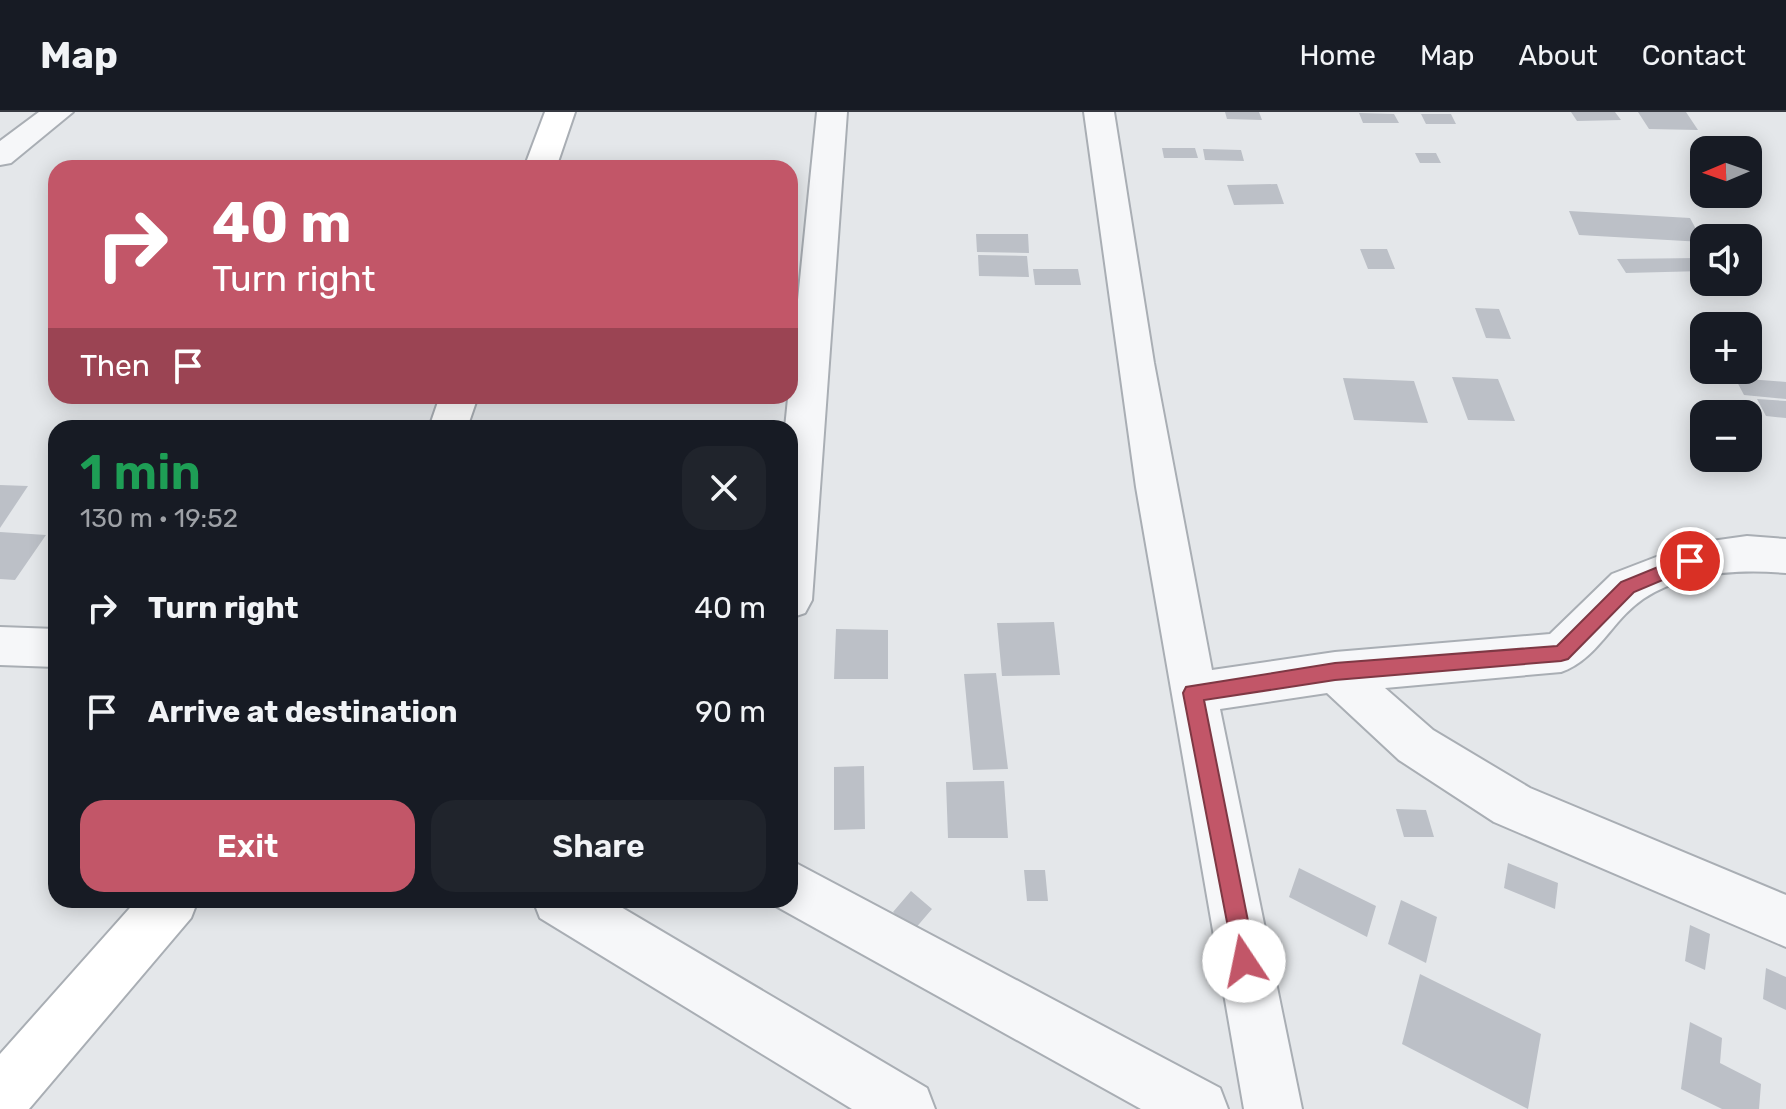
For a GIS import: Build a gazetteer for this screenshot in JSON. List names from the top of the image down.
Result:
{
  "north": "left",
  "page": {
    "header": "Map",
    "nav": [
      "Home",
      "Map",
      "About",
      "Contact"
    ],
    "map_buttons": ["+", "−"],
    "turn": ["40 m", "Turn right"],
    "then": "Then",
    "heading": ["1 min", "130 m · 19:52"],
    "list": [
      {
        "name": "Turn right",
        "value": "40 m"
      },
      {
        "name": "Arrive at destination",
        "value": "90 m"
      }
    ],
    "buttons": ["Exit", "Share"]
  }
}
